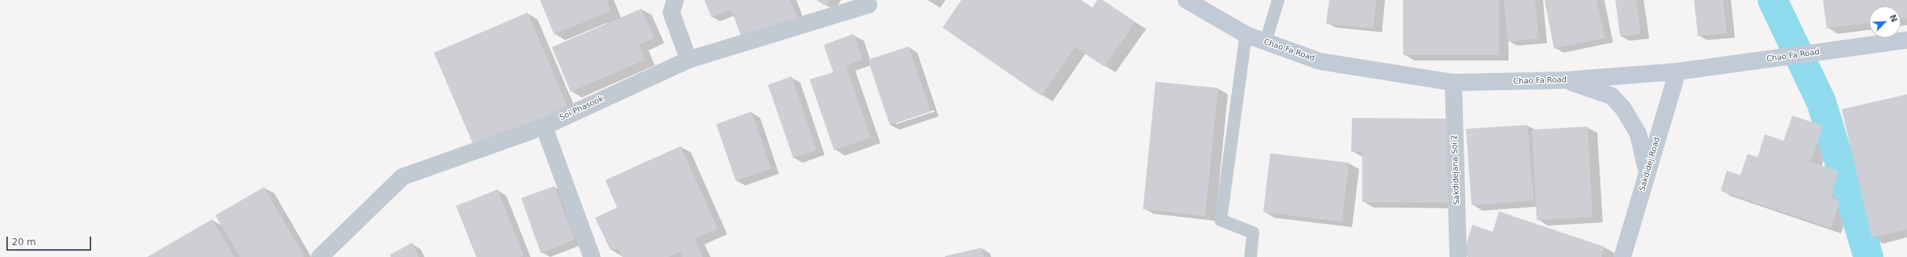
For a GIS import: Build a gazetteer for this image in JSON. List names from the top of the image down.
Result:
{
  "streets": {
    "main road": ["Chao Fa Road", "Sakdidej Road"],
    "street": ["Soi Phasook", "Sakdidejana Soi 2"]
  },
  "crossings": [
    ["Chao Fa Road", "Sakdidej Road"],
    ["Chao Fa Road", "Sakdidejana Soi 2"]
  ],
  "scale_bar": "20 m",
  "north": "top right"
}
